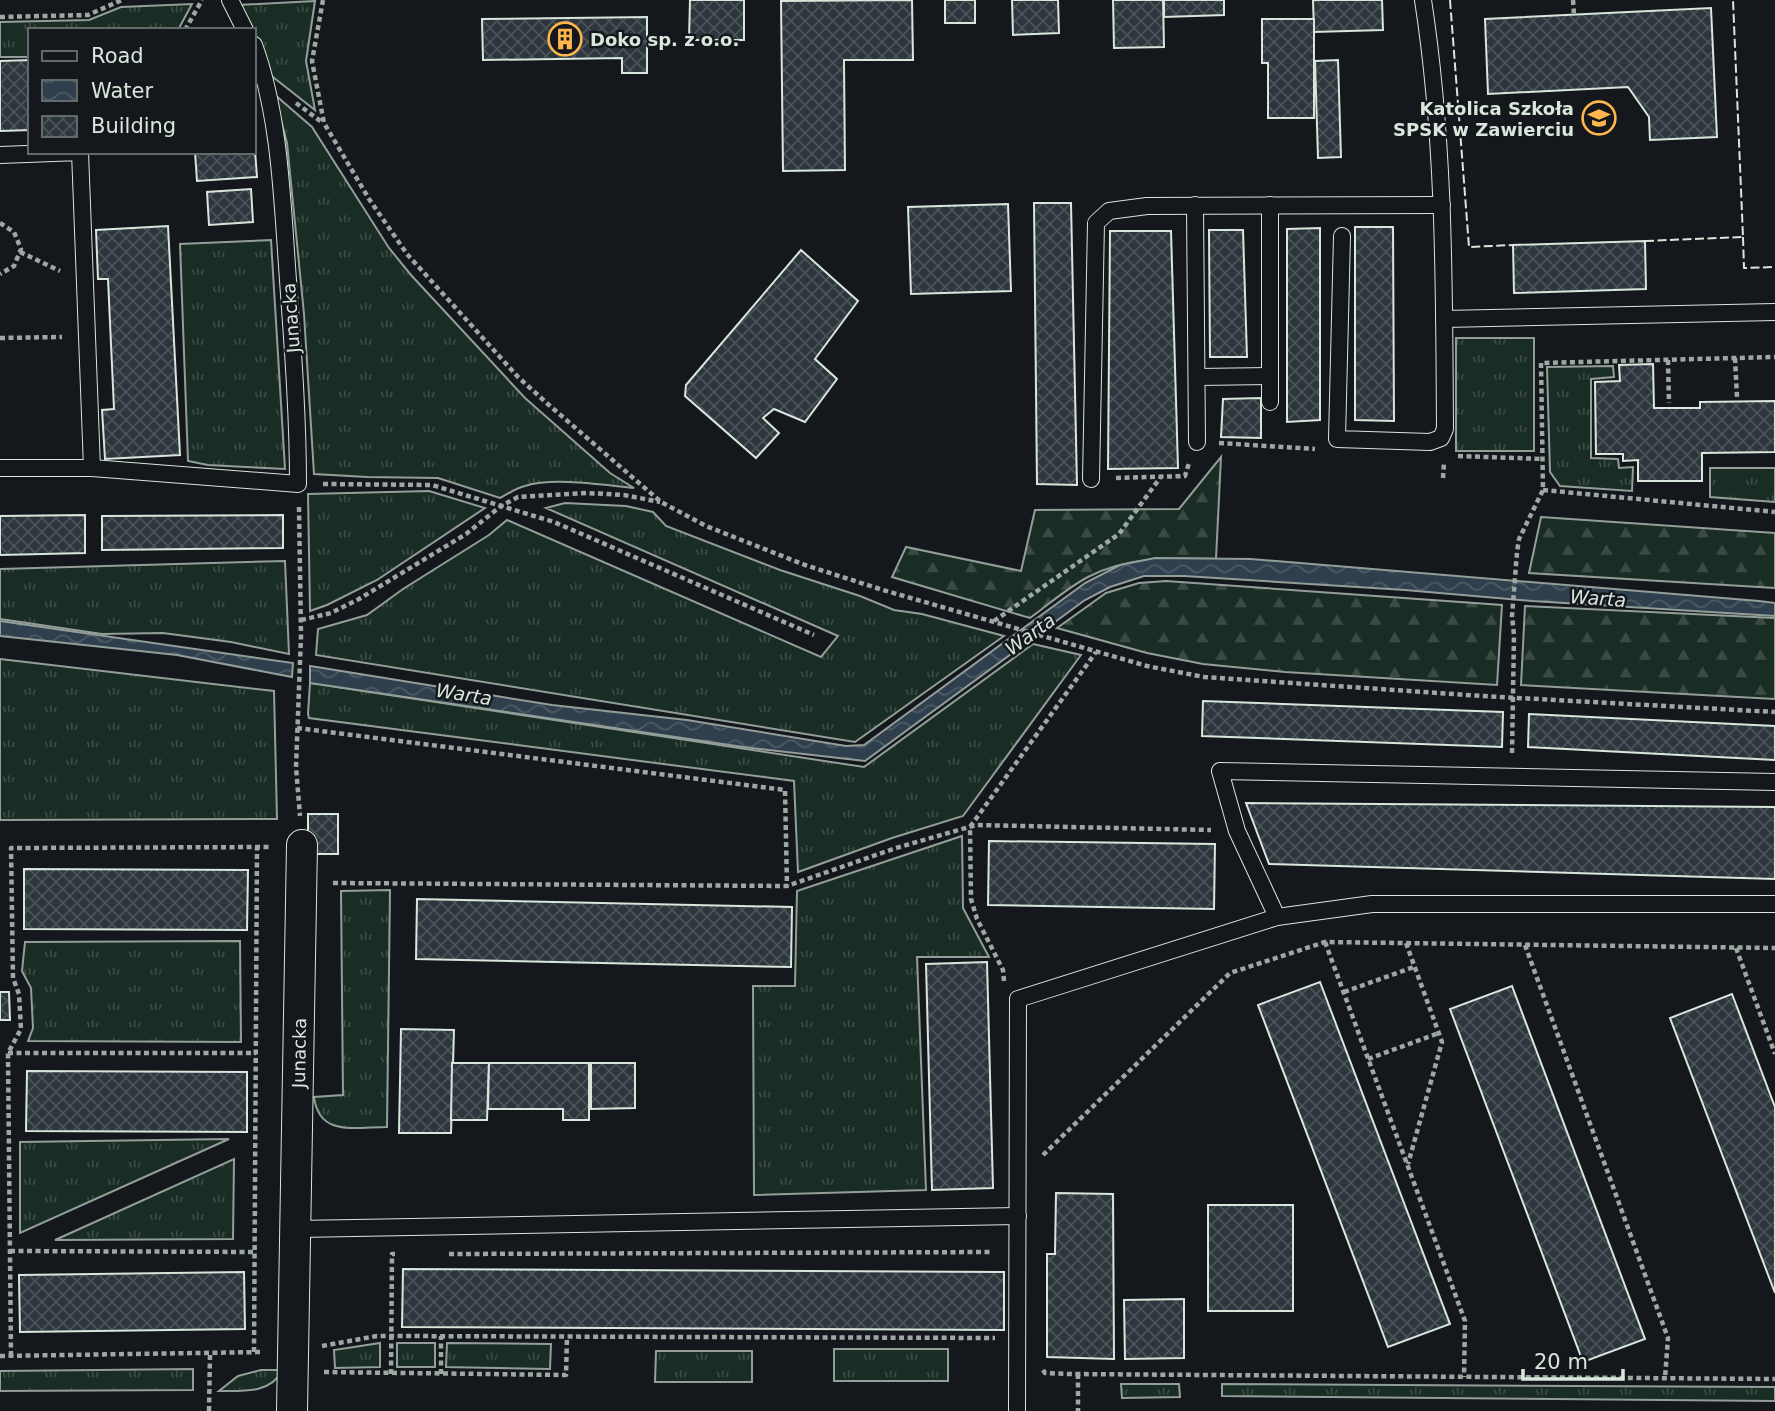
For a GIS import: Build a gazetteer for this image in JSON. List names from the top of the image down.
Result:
{
  "streets": {
    "street": ["Junacka"]
  },
  "water": ["Warta"],
  "places": {
    "building": ["Doko sp. z o.o."],
    "school or university": ["Katolica Szkoła SPSK w Zawierciu"]
  },
  "legend": ["Road", "Water", "Building"],
  "scale_bar": "20 m"
}
